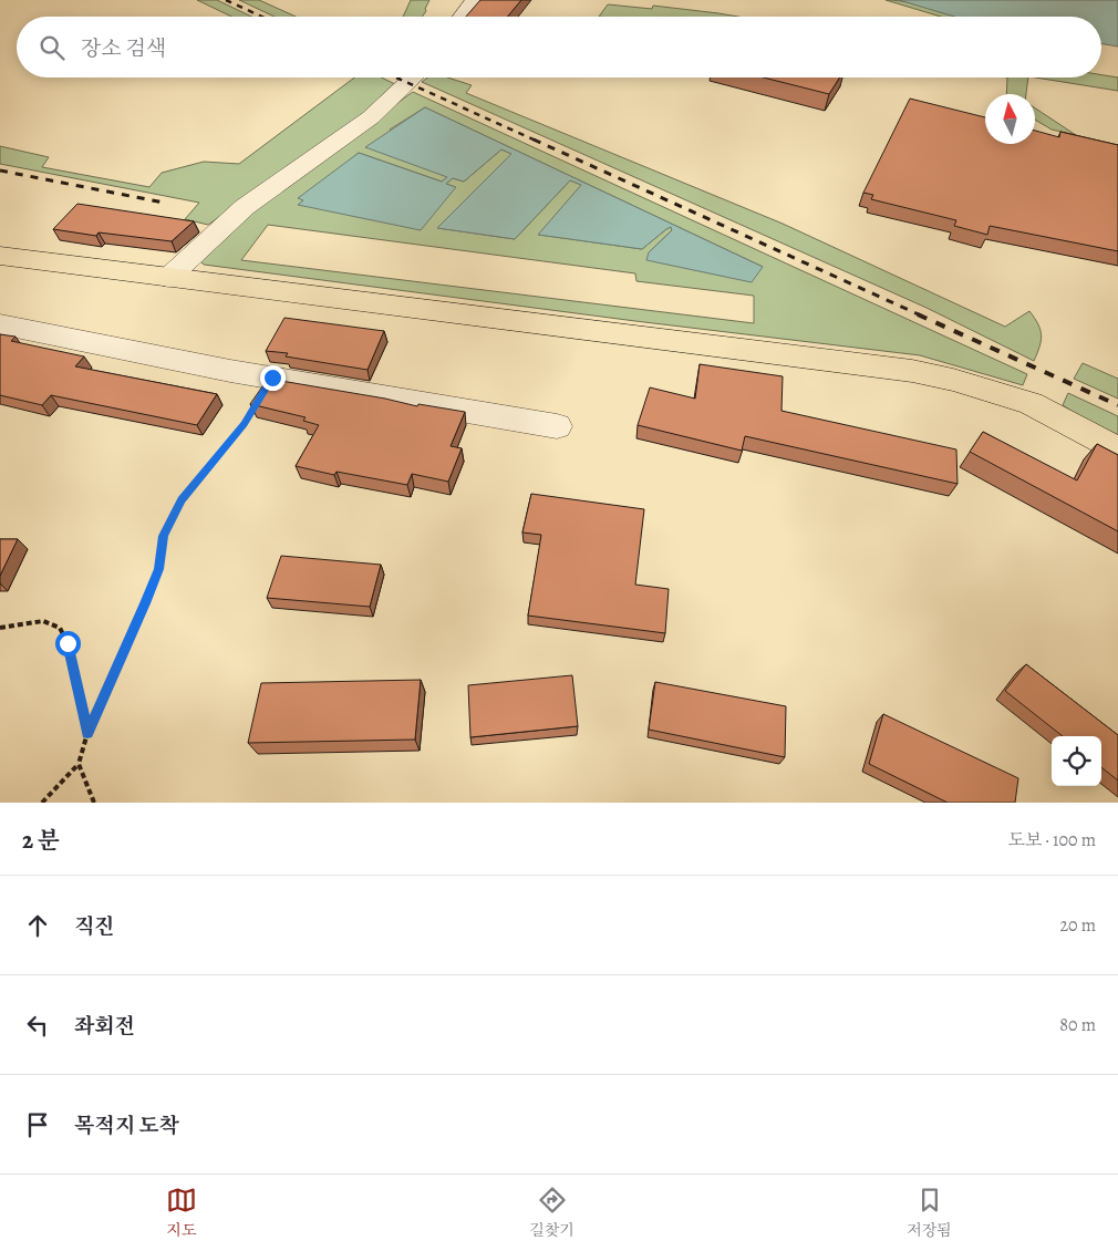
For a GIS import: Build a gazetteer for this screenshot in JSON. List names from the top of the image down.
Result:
{
  "north": "top",
  "page": {
    "search": "장소 검색",
    "heading": ["2 분", "도보 · 100 m"],
    "list": [
      ["직진", "20 m"],
      ["좌회전", "80 m"],
      "목적지 도착"
    ],
    "nav": ["지도", "길찾기", "저장됨"]
  }
}
